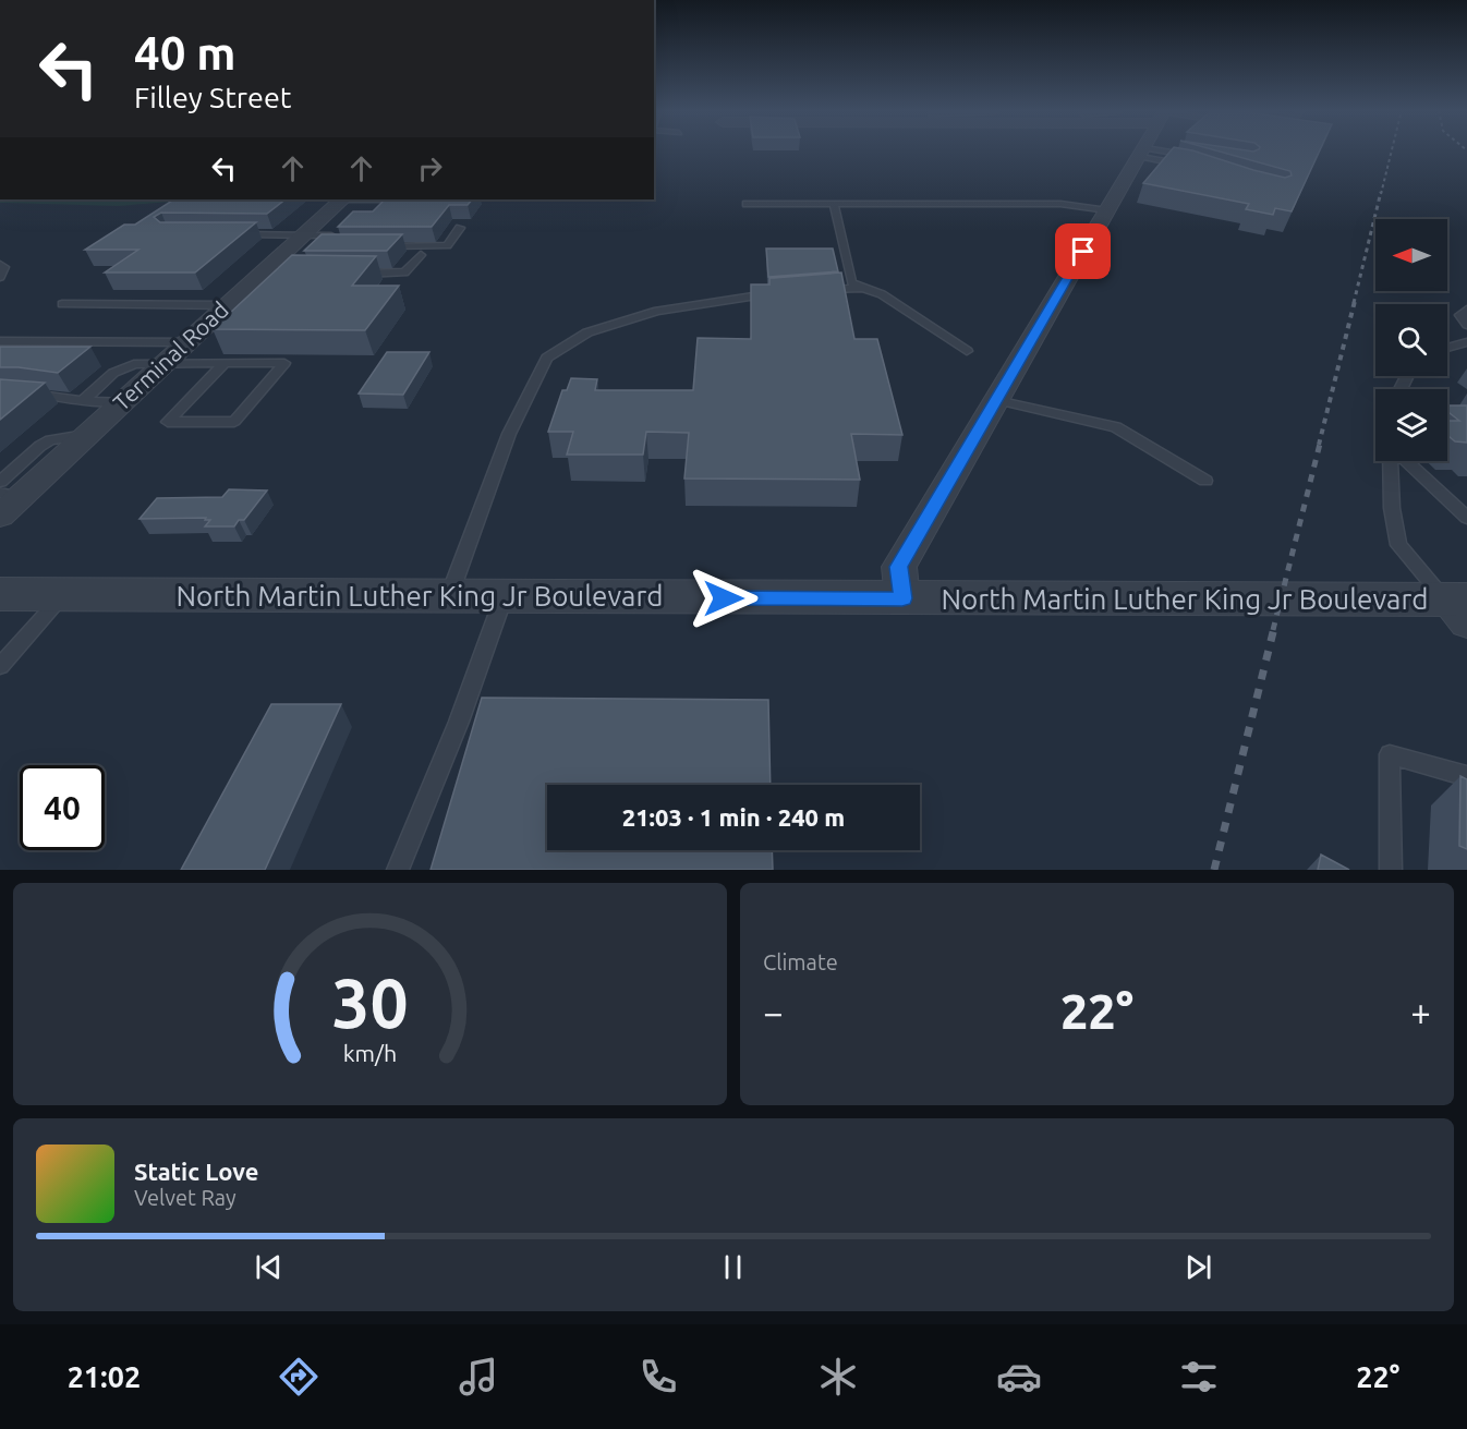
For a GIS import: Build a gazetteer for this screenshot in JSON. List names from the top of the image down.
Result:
{
  "streets": {
    "street": ["Terminal Road", "North Martin Luther King Jr Boulevard"]
  },
  "north": "left",
  "page": {
    "turn": ["40 m", "Filley Street"],
    "limit": "40",
    "trip": "21:03 · 1 min · 240 m",
    "tile": "Climate",
    "heat": ["−", "22°", "+"],
    "song": ["Static Love", "Velvet Ray"],
    "tabs": ["21:02", "22°"],
    "gauge": ["30", "km/h"]
  }
}
